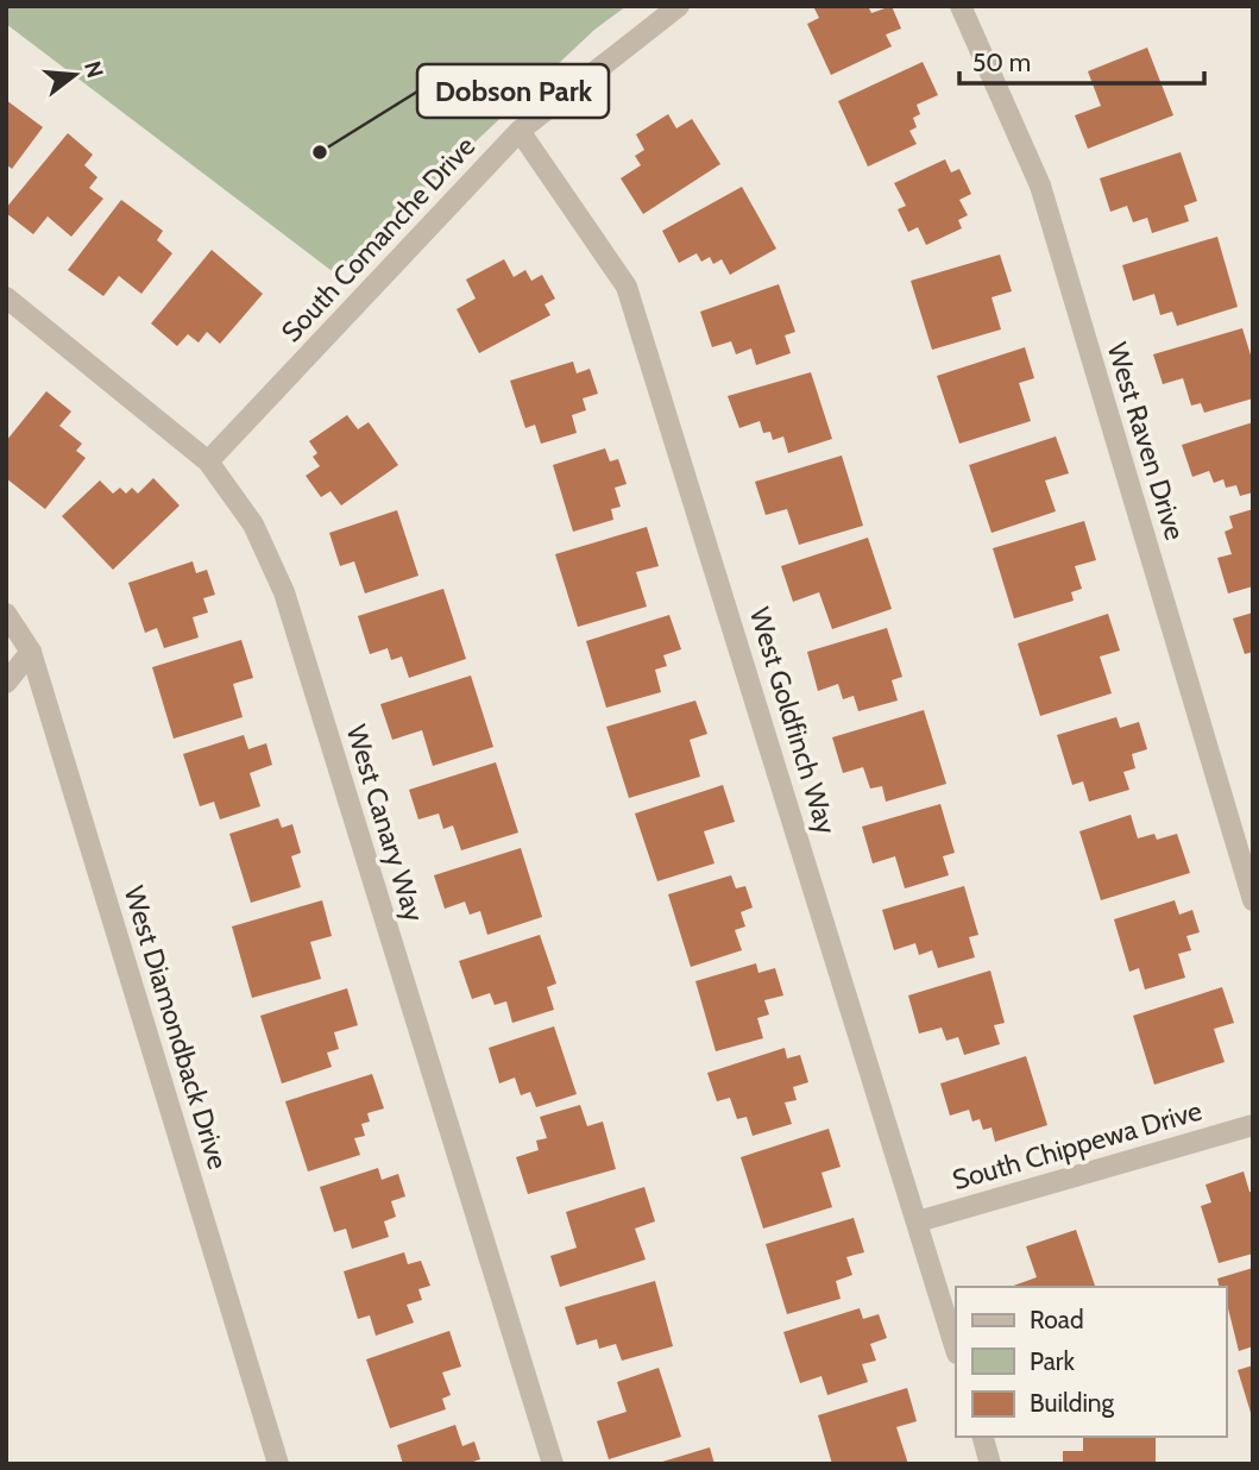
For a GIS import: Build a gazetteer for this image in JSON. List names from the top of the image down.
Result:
{
  "streets": {
    "street": [
      "South Comanche Drive",
      "West Raven Drive",
      "West Goldfinch Way",
      "West Canary Way",
      "West Diamondback Drive",
      "South Chippewa Drive"
    ]
  },
  "crossings": [
    ["South Comanche Drive", "West Goldfinch Way"],
    ["South Comanche Drive", "West Canary Way"],
    ["West Goldfinch Way", "South Chippewa Drive"]
  ],
  "places": ["Dobson Park"],
  "legend": ["Road", "Park", "Building"],
  "scale_bar": "50 m",
  "north": "right"
}
